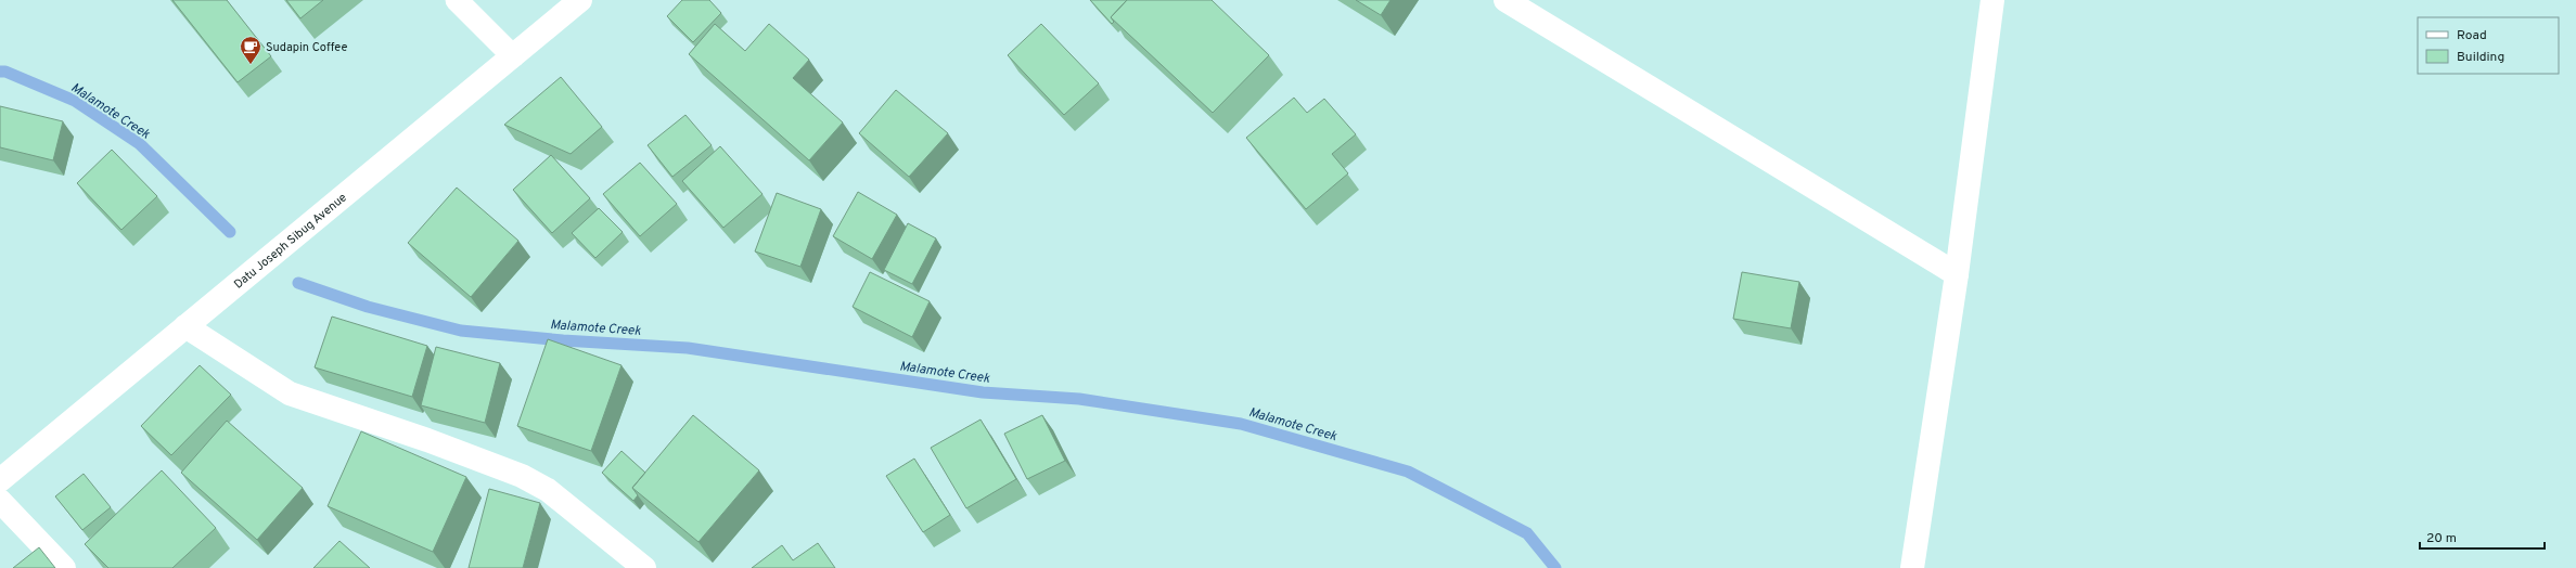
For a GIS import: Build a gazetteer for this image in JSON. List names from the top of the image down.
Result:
{
  "streets": {
    "street": ["Datu Joseph Sibug Avenue"]
  },
  "water": ["Malamote Creek"],
  "places": {
    "cafe": ["Sudapin Coffee"]
  },
  "legend": ["Road", "Building"],
  "scale_bar": "20 m"
}
